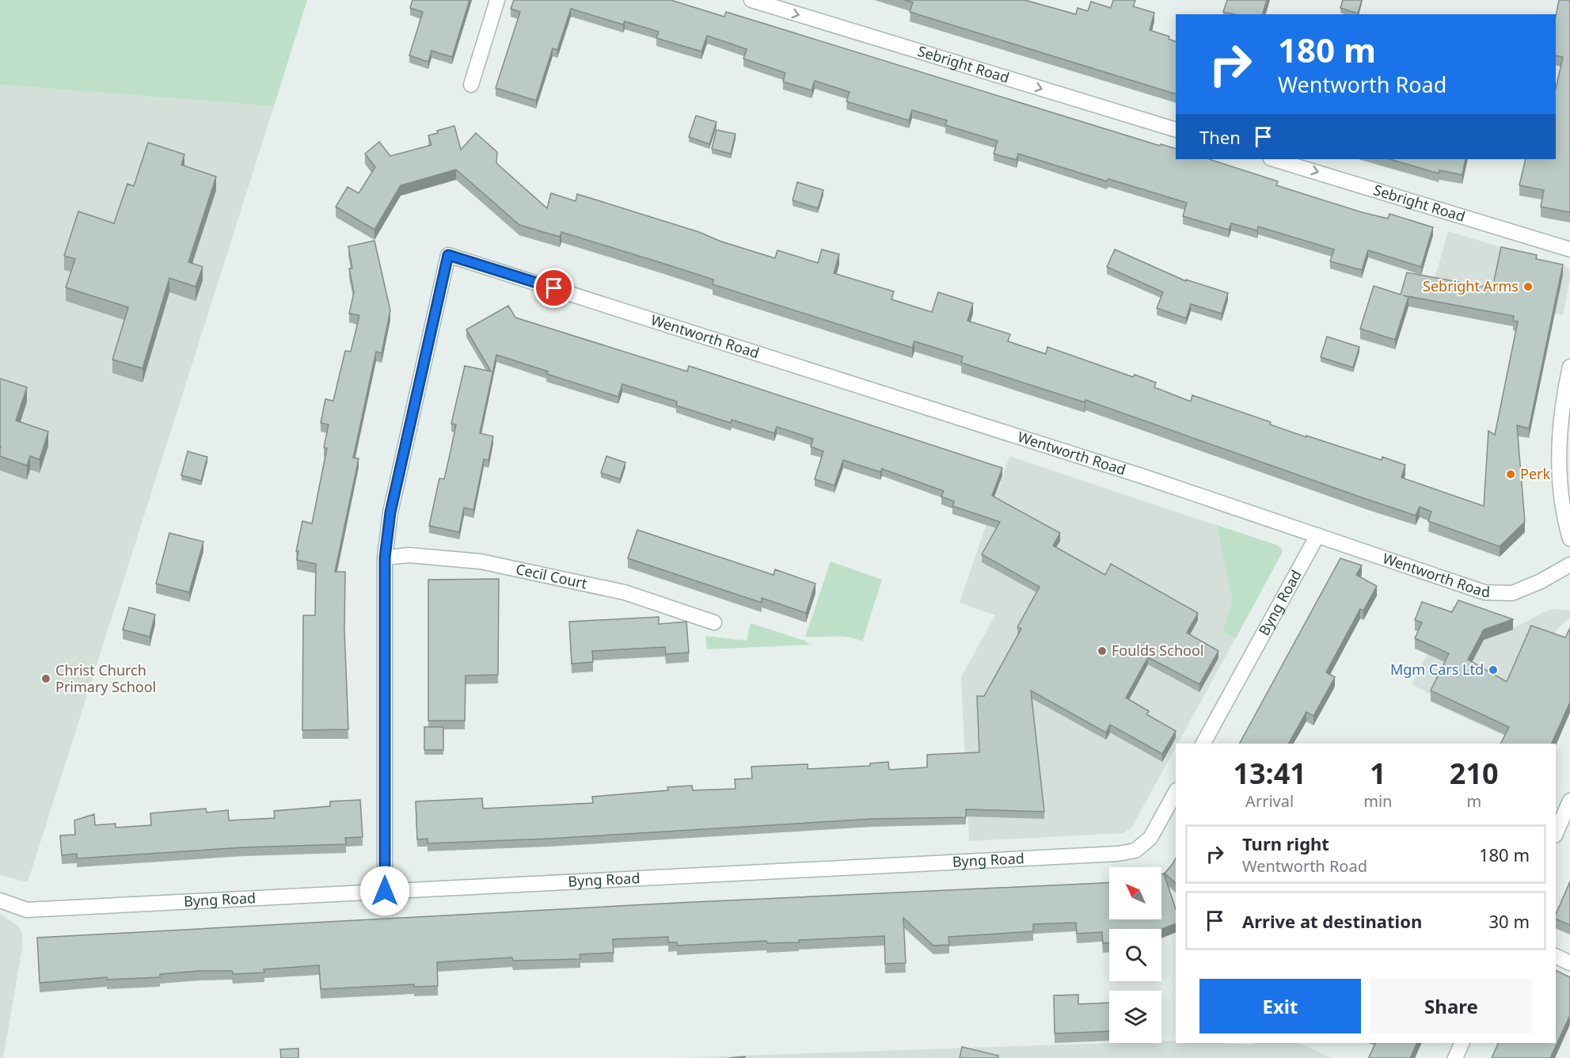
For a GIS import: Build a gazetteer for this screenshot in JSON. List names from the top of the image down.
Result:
{
  "streets": {
    "street": [
      "Sebright Road",
      "Wentworth Road",
      "Cecil Court",
      "Byng Road"
    ]
  },
  "crossings": [
    ["Wentworth Road", "Cecil Court"],
    ["Wentworth Road", "Byng Road"]
  ],
  "one_way": ["Sebright Road"],
  "places": [
    "Sebright Arms",
    "Perk",
    "Foulds School",
    "Mgm Cars Ltd",
    "Christ Church Primary School"
  ],
  "north": "top left",
  "page": {
    "turn": ["180 m", "Wentworth Road"],
    "then": "Then",
    "eta": [
      "13:41",
      "Arrival",
      "1",
      "min",
      "210",
      "m"
    ],
    "list": [
      {
        "name": "Turn right",
        "note": "Wentworth Road",
        "value": "180 m"
      },
      {
        "name": "Arrive at destination",
        "value": "30 m"
      }
    ],
    "buttons": ["Exit", "Share"]
  }
}
